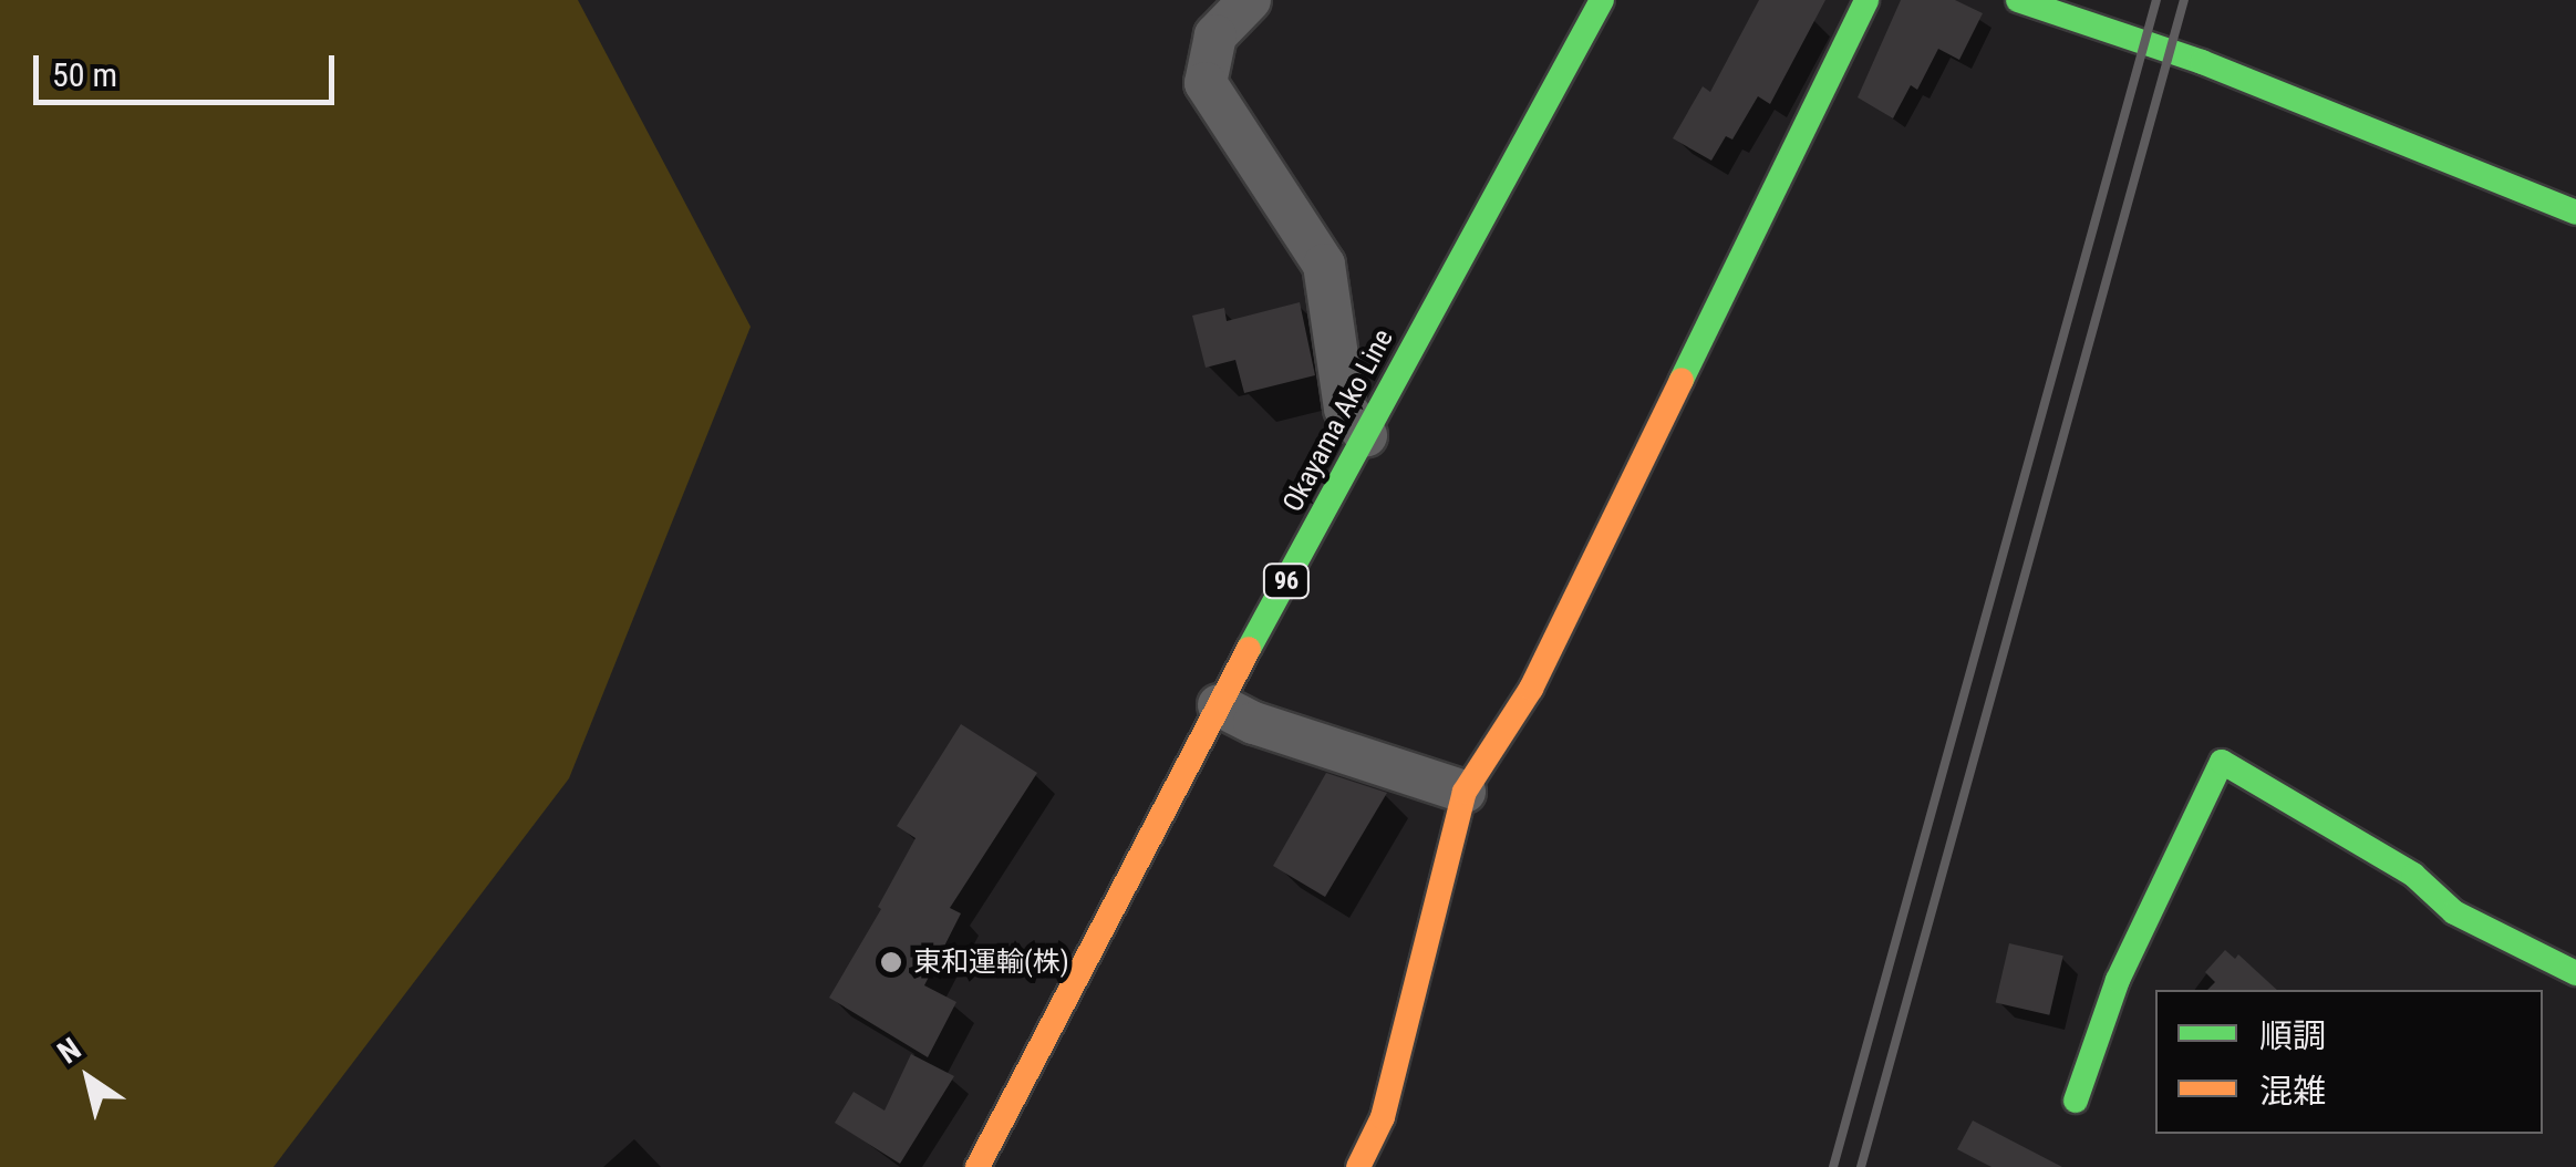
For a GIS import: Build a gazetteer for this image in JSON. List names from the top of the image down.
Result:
{
  "streets": {
    "street": ["Okayama Ako Line", "96"]
  },
  "places": ["東和運輸(株)"],
  "legend": ["順調", "混雑"],
  "scale_bar": "50 m",
  "north": "top left"
}
